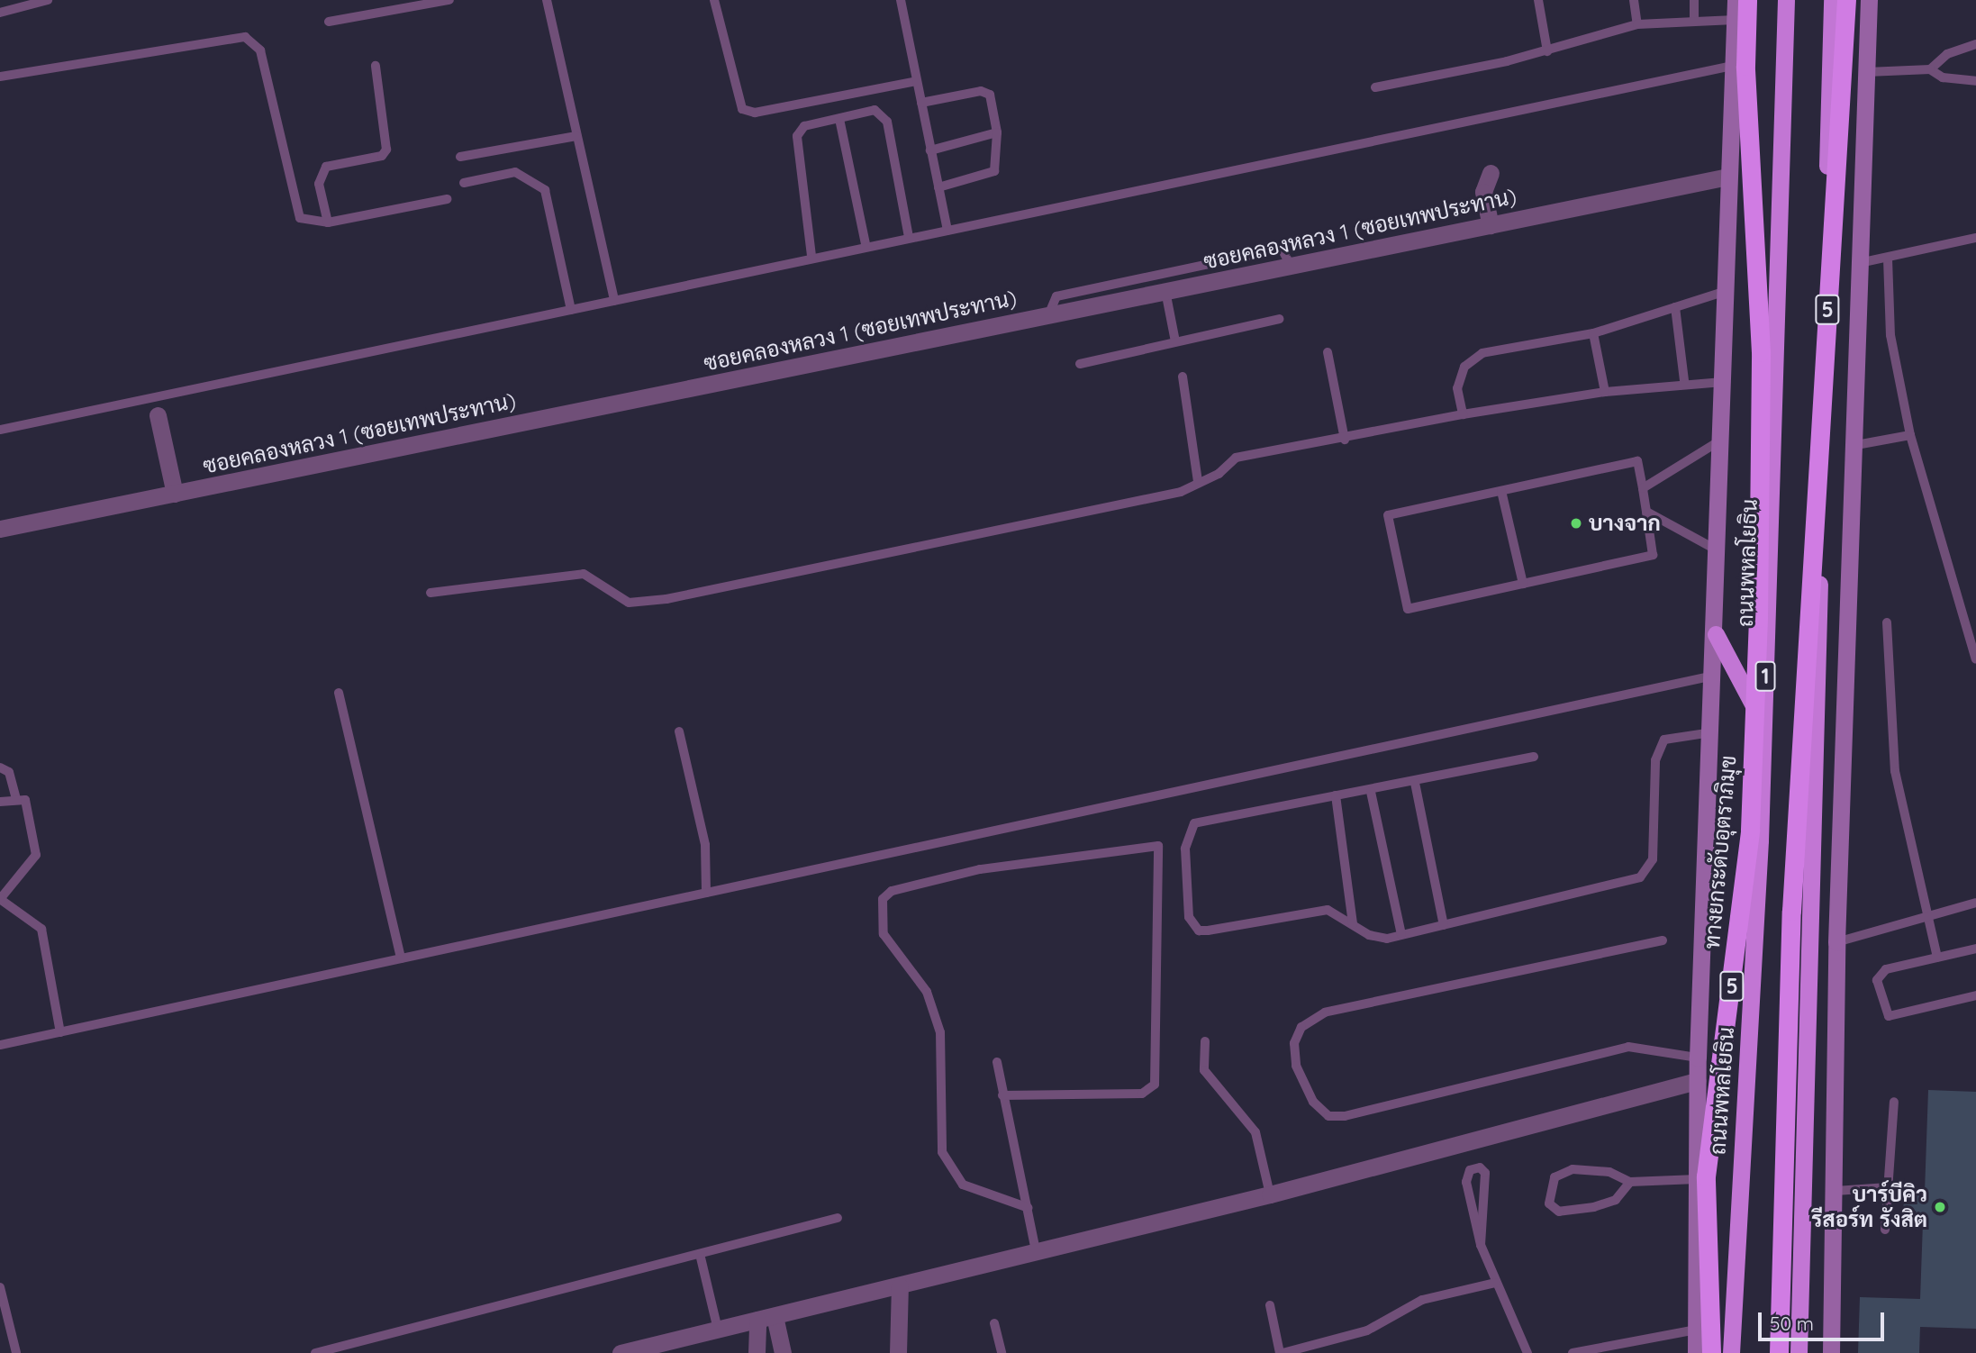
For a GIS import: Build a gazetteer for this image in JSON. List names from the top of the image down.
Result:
{
  "streets": {
    "highway": [
      "5",
      "ถนนพหลโยธิน",
      "1",
      "ทางยกระดับอุตราภิมุข"
    ],
    "street": ["ซอยคลองหลวง 1 (ซอยเทพประทาน)"]
  },
  "crossings": [
    ["ซอยคลองหลวง 1 (ซอยเทพประทาน)", "ถนนพหลโยธิน"]
  ],
  "places": ["บางจาก", "บาร์บีคิว รีสอร์ท รังสิต"],
  "scale_bar": "50 m"
}
